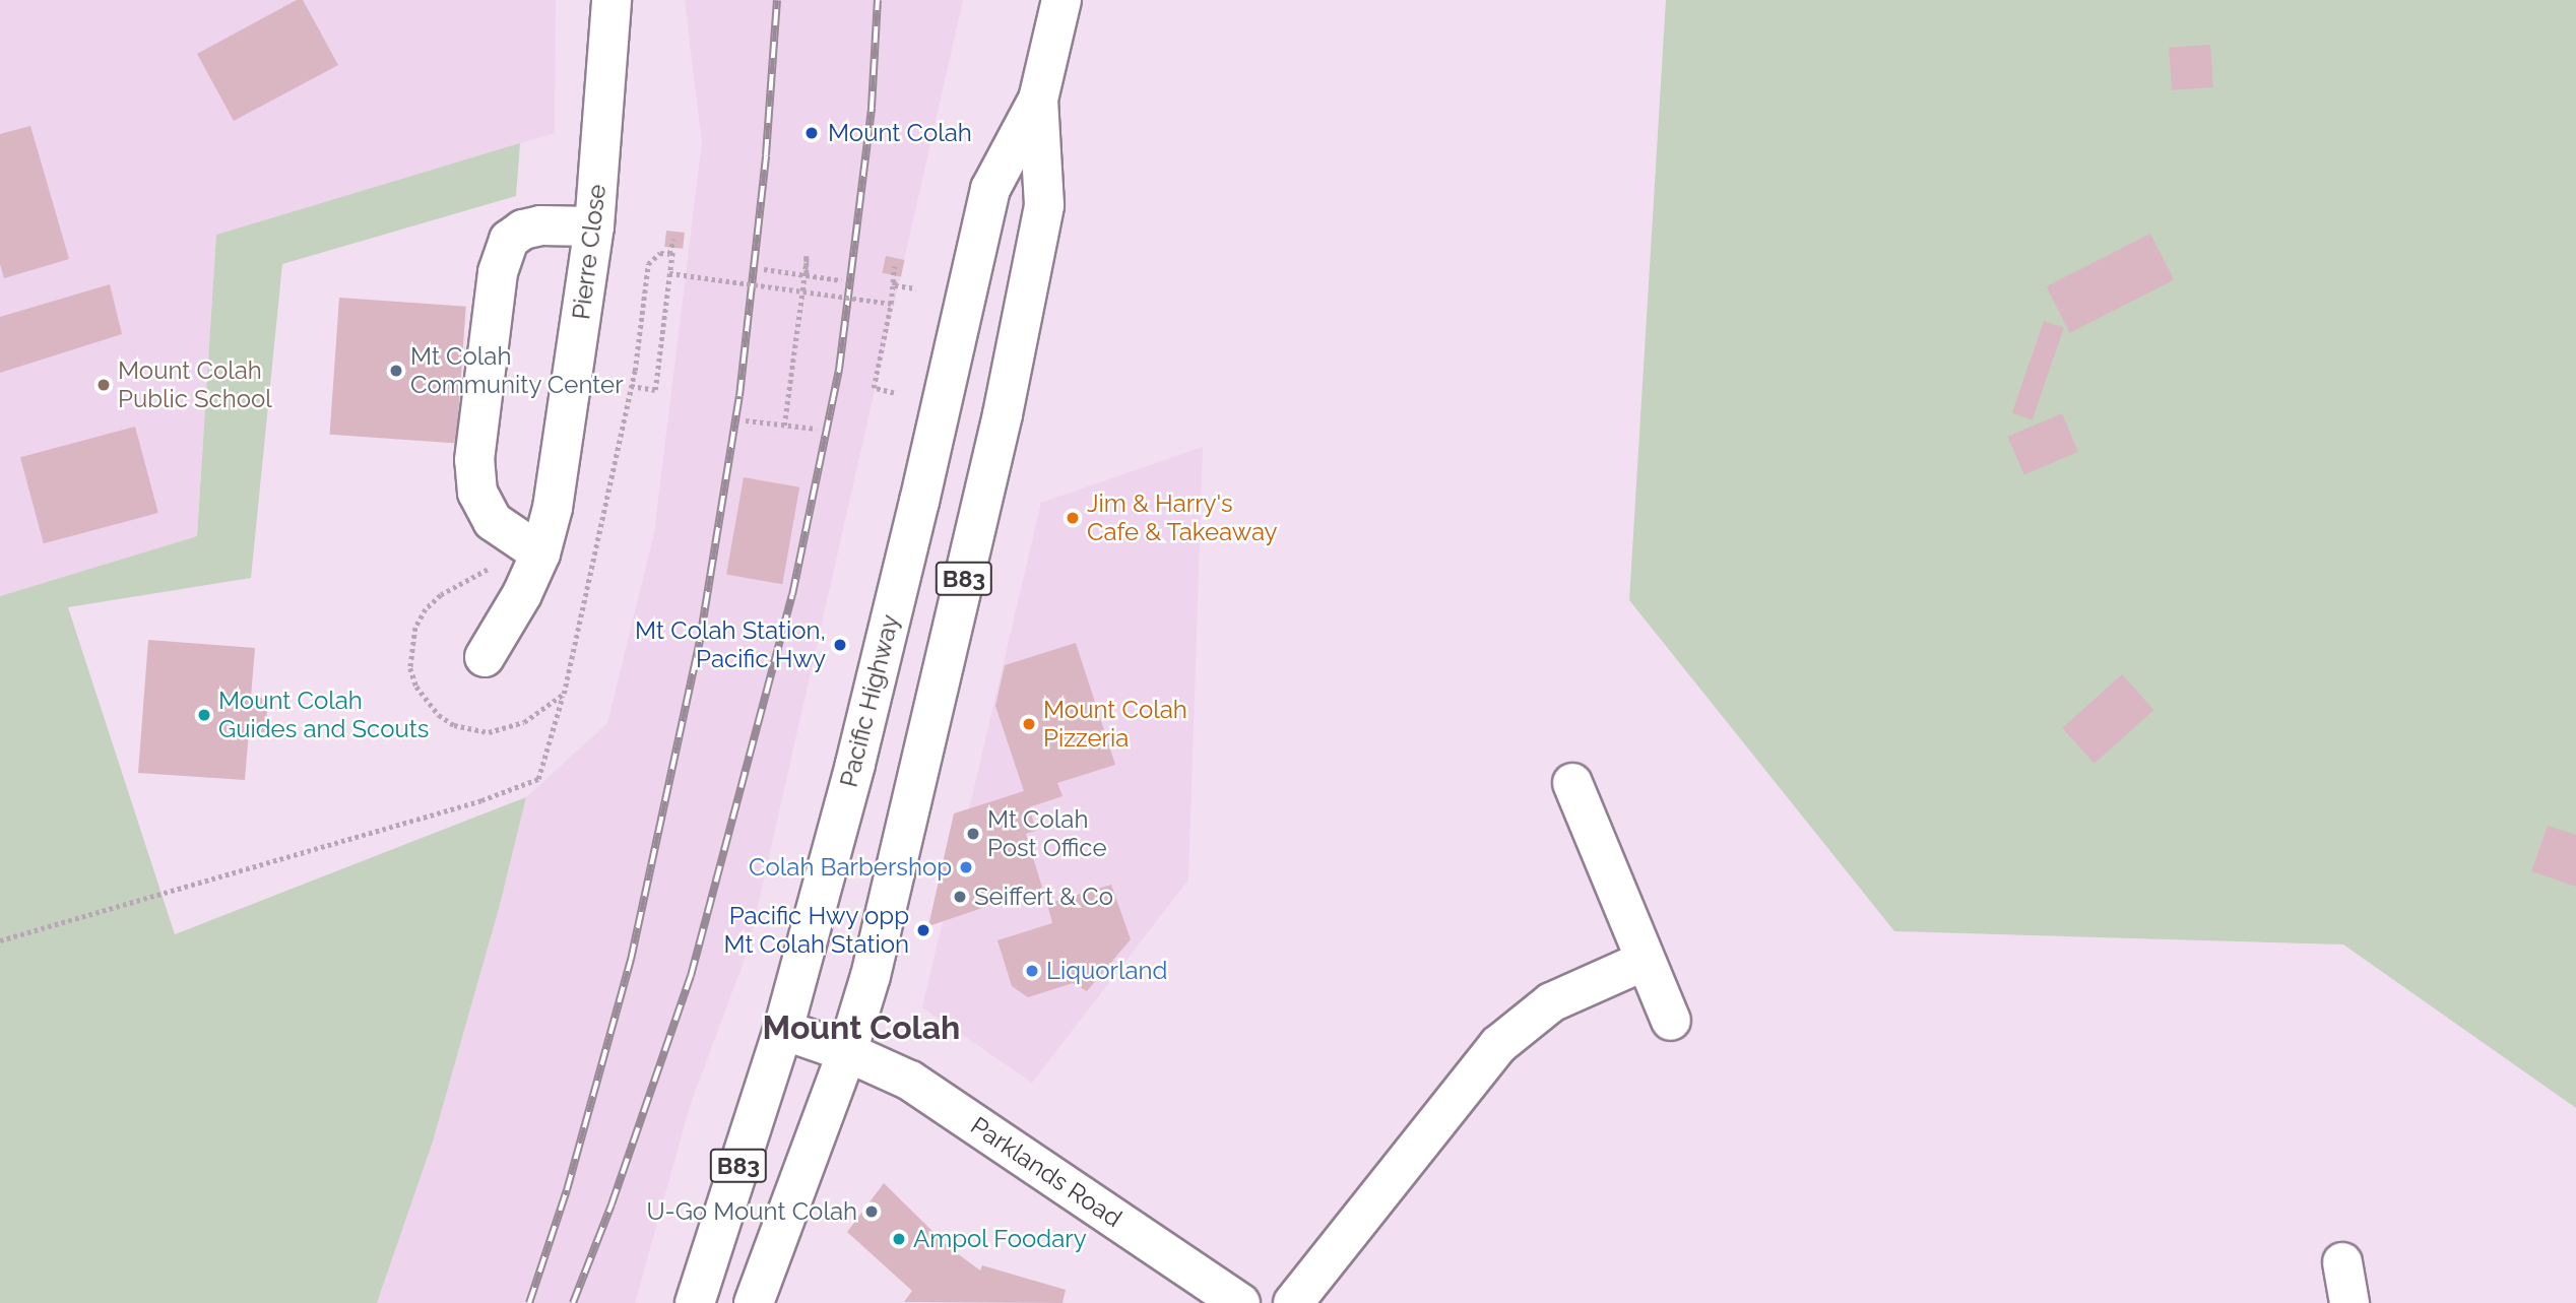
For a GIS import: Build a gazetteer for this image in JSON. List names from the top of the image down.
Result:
{
  "streets": {
    "main road": [
      "Pierre Close",
      "B83",
      "Pacific Highway",
      "Parklands Road"
    ]
  },
  "crossings": [
    ["Pacific Highway", "Parklands Road"]
  ],
  "districts": ["Mount Colah"],
  "places": [
    "Mount Colah",
    "Mt Colah Community Center",
    "Mount Colah Public School",
    "Jim & Harry's Cafe & Takeaway",
    "Mt Colah Station, Pacific Hwy",
    "Mount Colah Guides and Scouts",
    "Mount Colah Pizzeria",
    "Mt Colah Post Office",
    "Colah Barbershop",
    "Seiffert & Co",
    "Pacific Hwy opp Mt Colah Station",
    "Liquorland",
    "U-Go Mount Colah",
    "Ampol Foodary"
  ]
}
